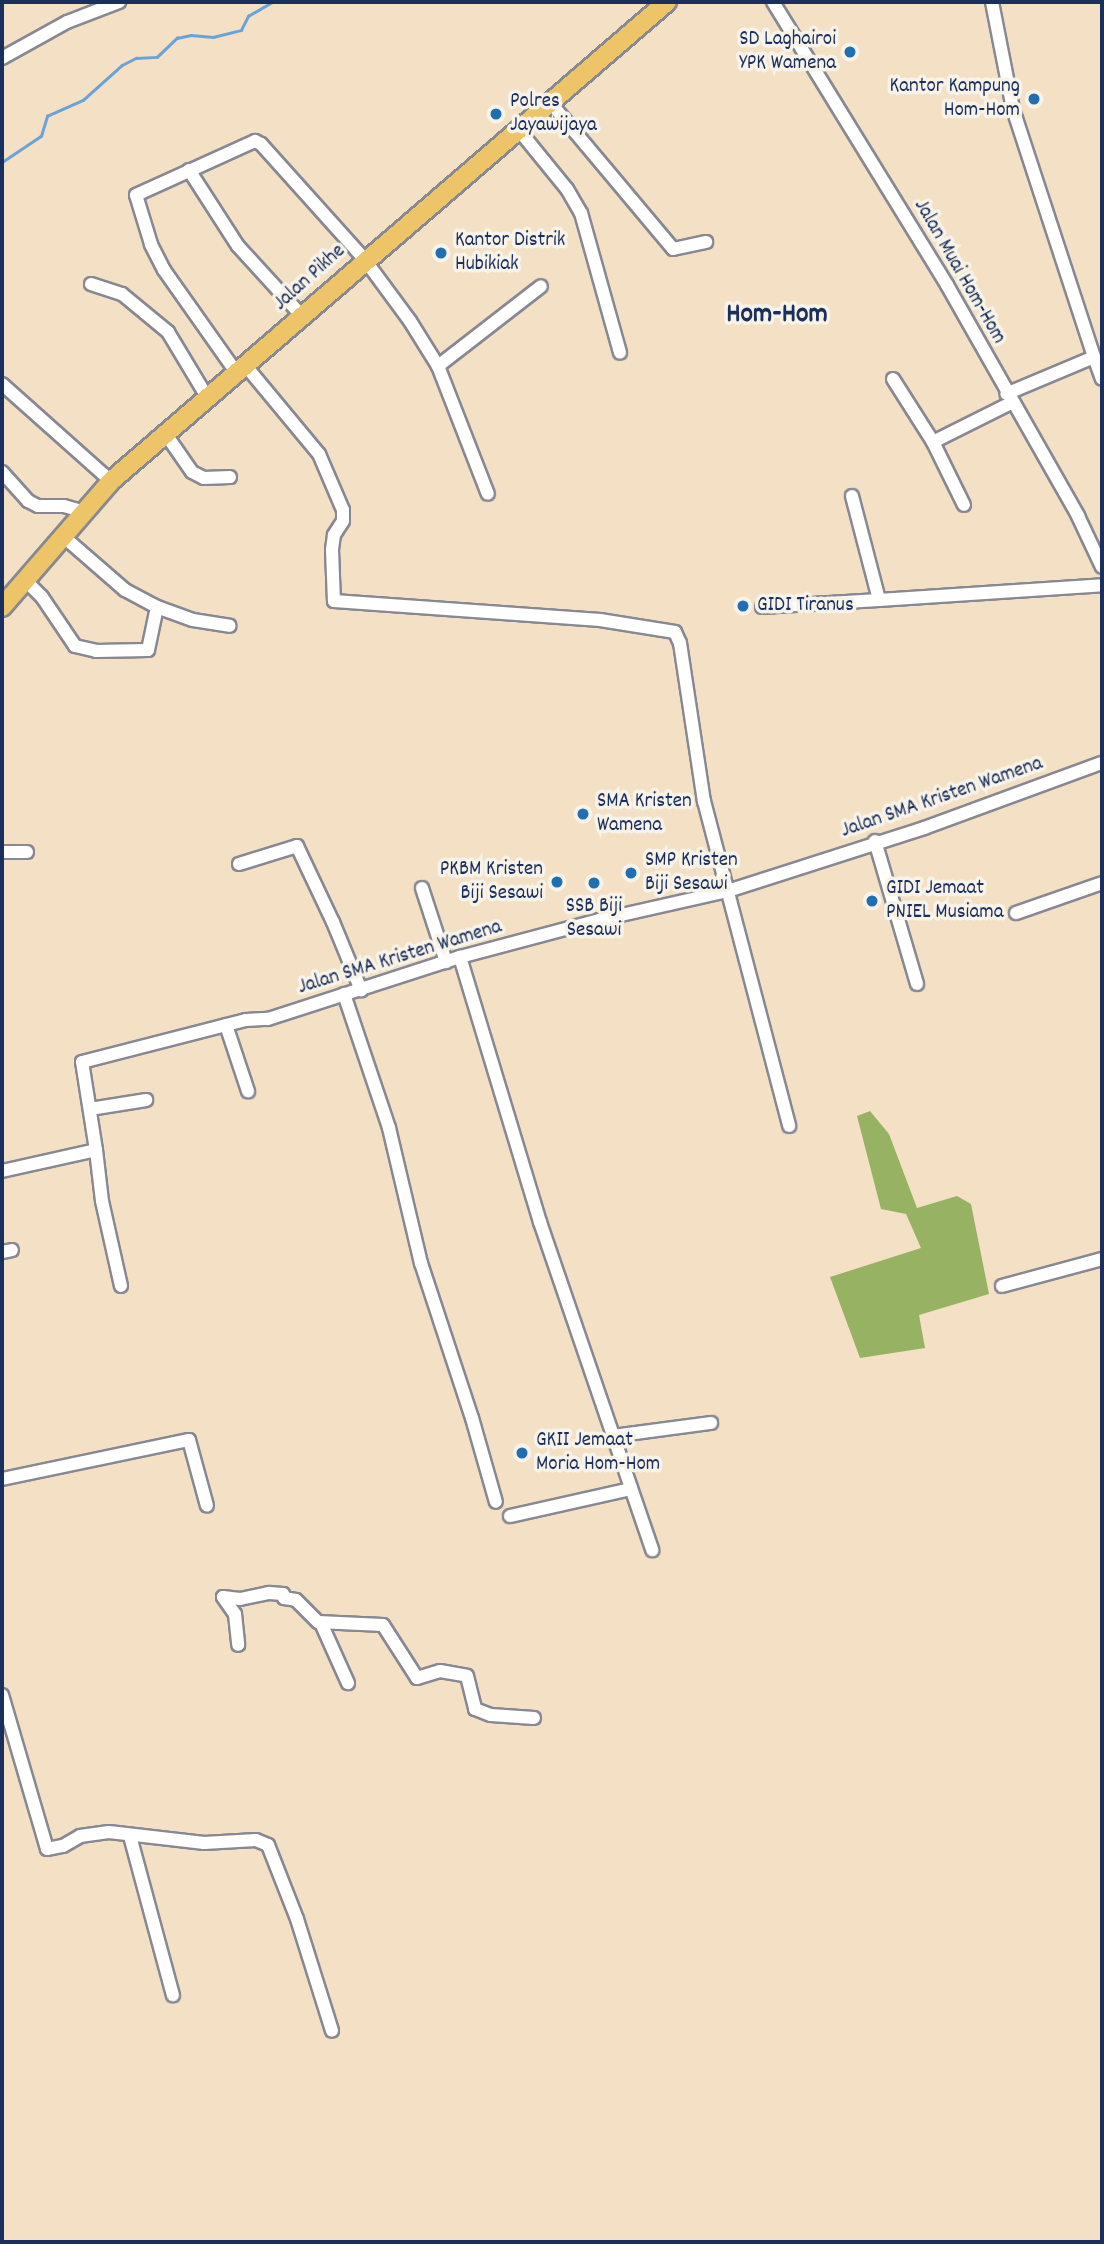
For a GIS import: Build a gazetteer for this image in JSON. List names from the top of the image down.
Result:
{
  "streets": {
    "highway": ["Jalan Pikhe"],
    "street": ["Jalan Muai Hom-Hom", "Jalan SMA Kristen Wamena"]
  },
  "districts": ["Hom-Hom"],
  "places": [
    "SD Laghairoi YPK Wamena",
    "Kantor Kampung Hom-Hom",
    "Polres Jayawijaya",
    "Kantor Distrik Hubikiak",
    "GIDI Tiranus",
    "SMA Kristen Wamena",
    "SMP Kristen Biji Sesawi",
    "PKBM Kristen Biji Sesawi",
    "SSB Biji Sesawi",
    "GIDI Jemaat PNIEL Musiama",
    "GKII Jemaat Moria Hom-Hom"
  ]
}
